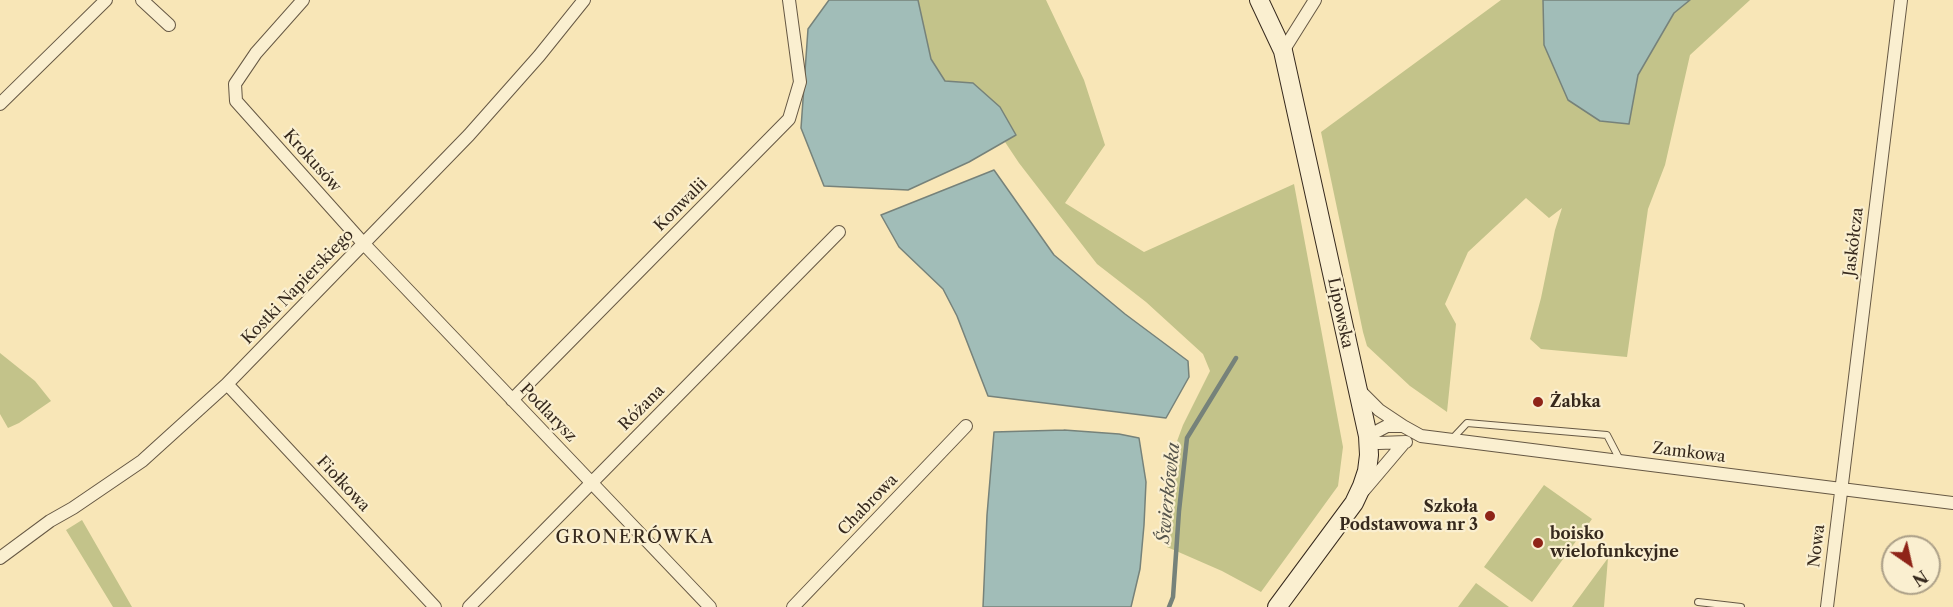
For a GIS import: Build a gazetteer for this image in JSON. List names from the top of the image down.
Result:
{
  "streets": {
    "street": [
      "Krokusów",
      "Konwalii",
      "Jaskółcza",
      "Kostki Napierskiego",
      "Lipowska",
      "Różana",
      "Podlarysz",
      "Zamkowa",
      "Fiołkowa",
      "Chabrowa",
      "Nowa"
    ]
  },
  "crossings": [
    ["Krokusów", "Kostki Napierskiego"],
    ["Krokusów", "Podlarysz"],
    ["Konwalii", "Podlarysz"],
    ["Jaskółcza", "Zamkowa"],
    ["Jaskółcza", "Nowa"],
    ["Kostki Napierskiego", "Podlarysz"],
    ["Kostki Napierskiego", "Fiołkowa"],
    ["Lipowska", "Zamkowa"],
    ["Różana", "Podlarysz"],
    ["Zamkowa", "Nowa"]
  ],
  "districts": ["GRONERÓWKA"],
  "water": ["Świerkówka"],
  "places": ["Żabka", "Szkoła Podstawowa nr 3", "boisko wielofunkcyjne"],
  "north": "bottom right"
}
